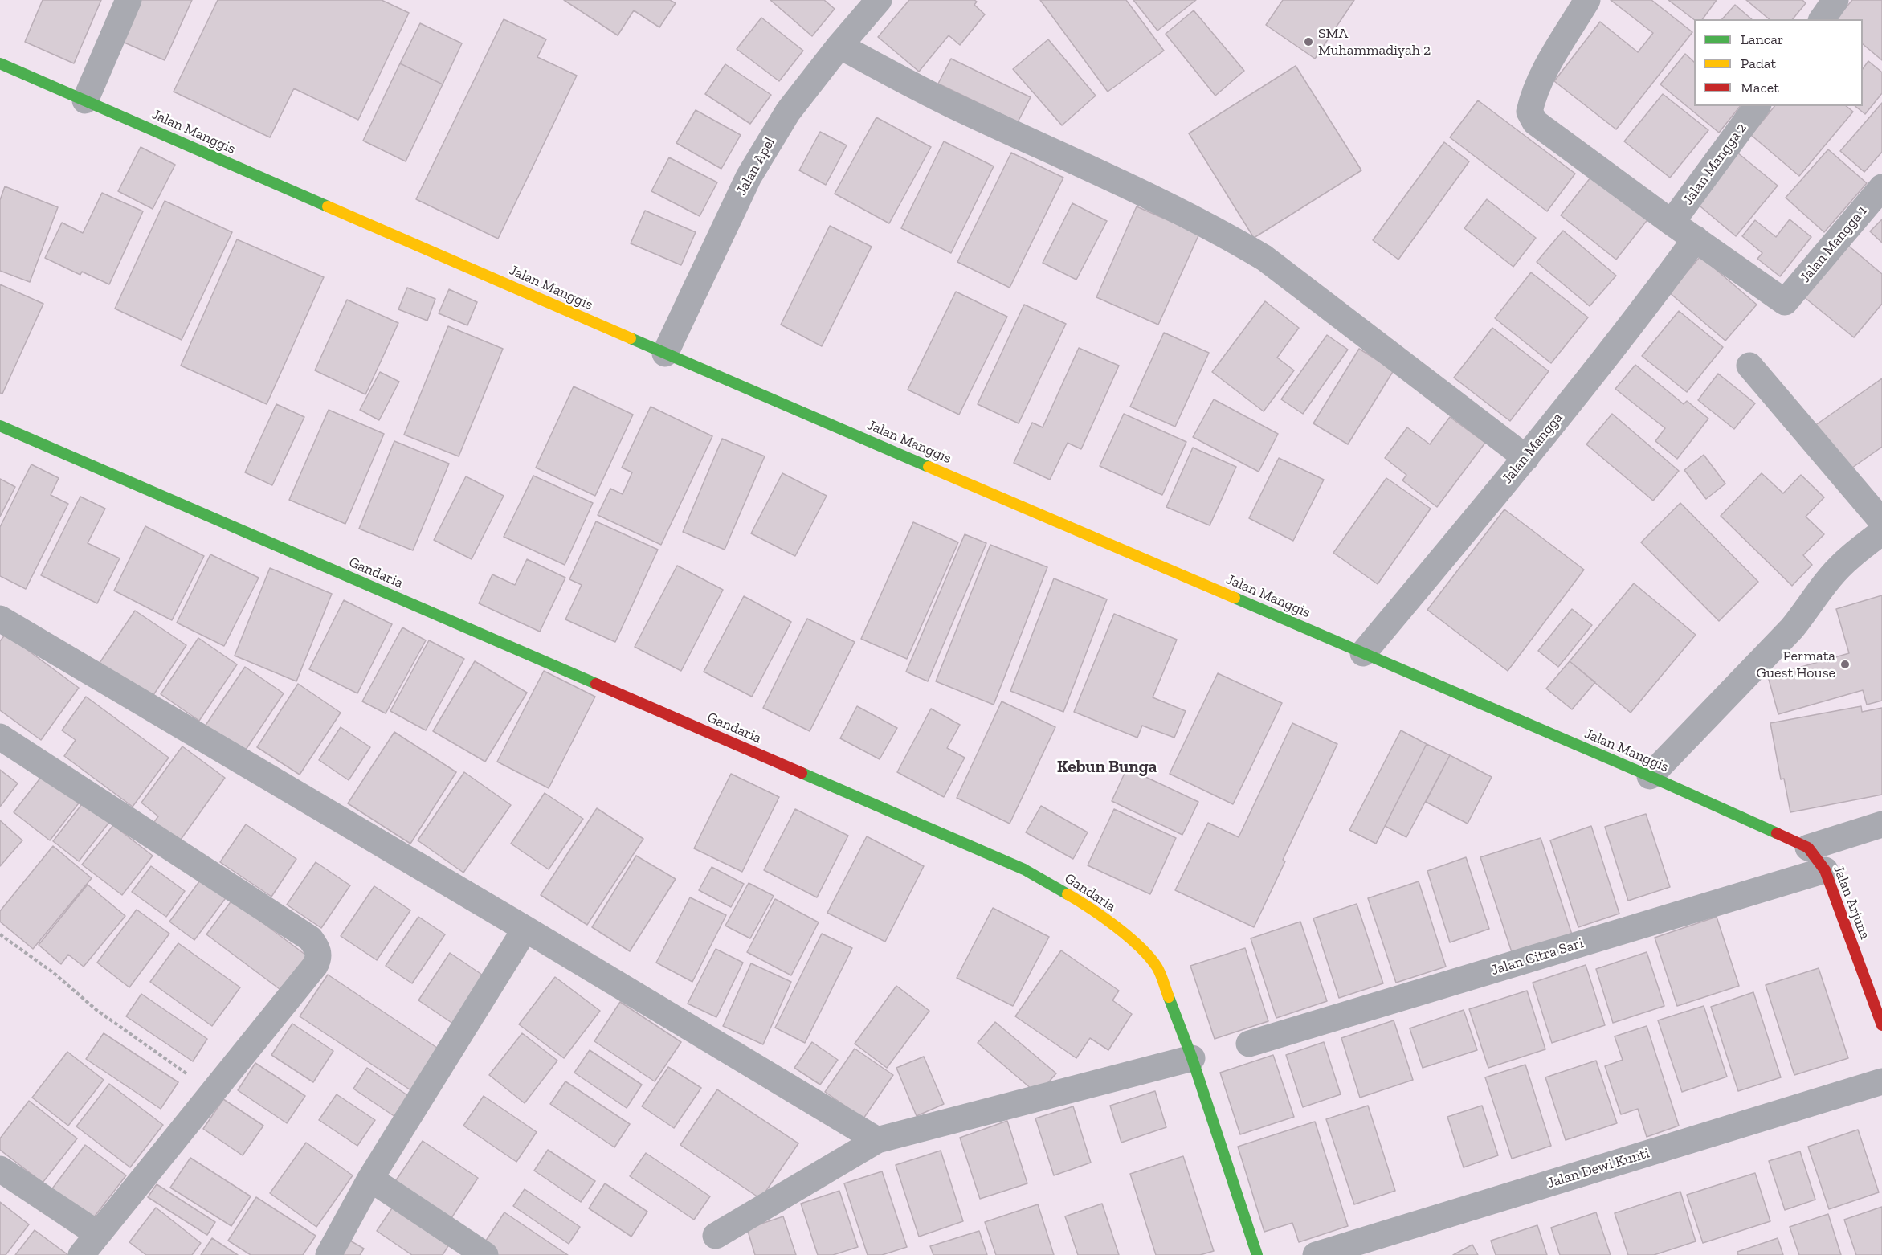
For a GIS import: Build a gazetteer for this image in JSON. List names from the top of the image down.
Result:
{
  "streets": {
    "street": [
      "Jalan Manggis",
      "Jalan Mangga 2",
      "Jalan Apel",
      "Jalan Mangga 1",
      "Jalan Mangga",
      "Gandaria",
      "Jalan Arjuna",
      "Jalan Citra Sari",
      "Jalan Dewi Kunti"
    ]
  },
  "crossings": [
    ["Jalan Manggis", "Jalan Apel"],
    ["Jalan Manggis", "Jalan Mangga"],
    ["Jalan Manggis", "Jalan Arjuna"],
    ["Jalan Mangga 1", "Jalan Mangga"],
    ["Jalan Arjuna", "Jalan Citra Sari"]
  ],
  "districts": ["Kebun Bunga"],
  "places": ["SMA Muhammadiyah 2", "Permata Guest House"],
  "legend": ["Lancar", "Padat", "Macet"]
}
